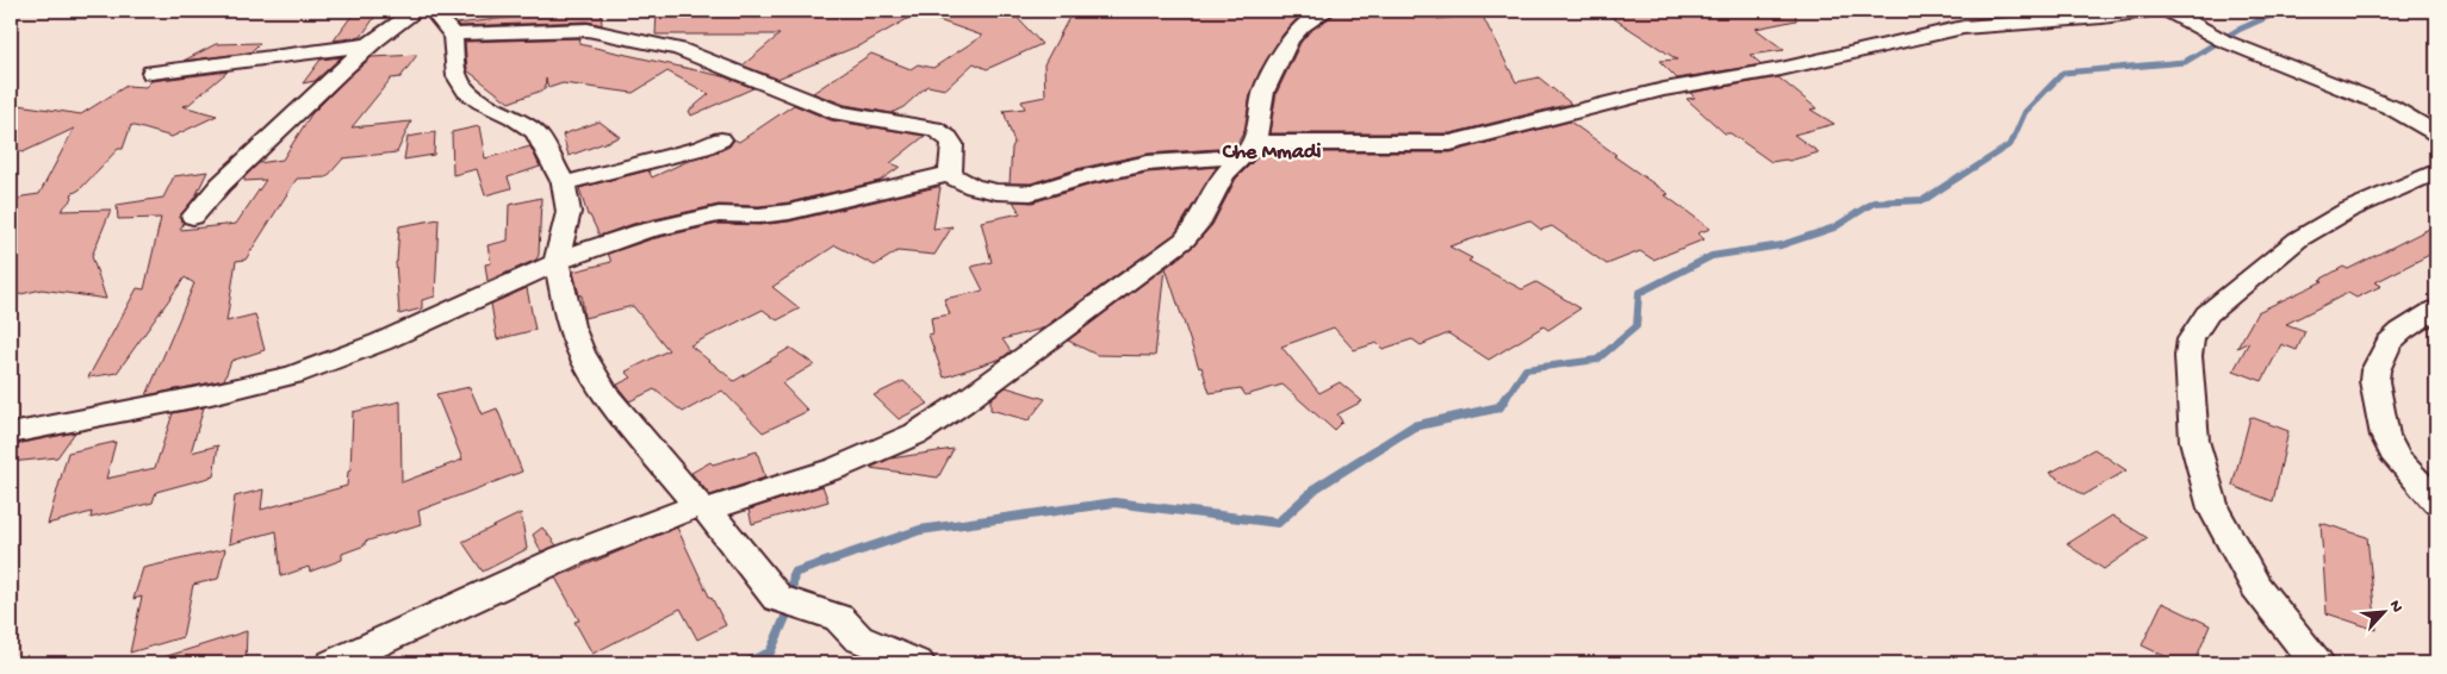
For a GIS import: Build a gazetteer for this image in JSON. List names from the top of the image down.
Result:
{
  "districts": ["Che Mmadi"],
  "north": "top right"
}
